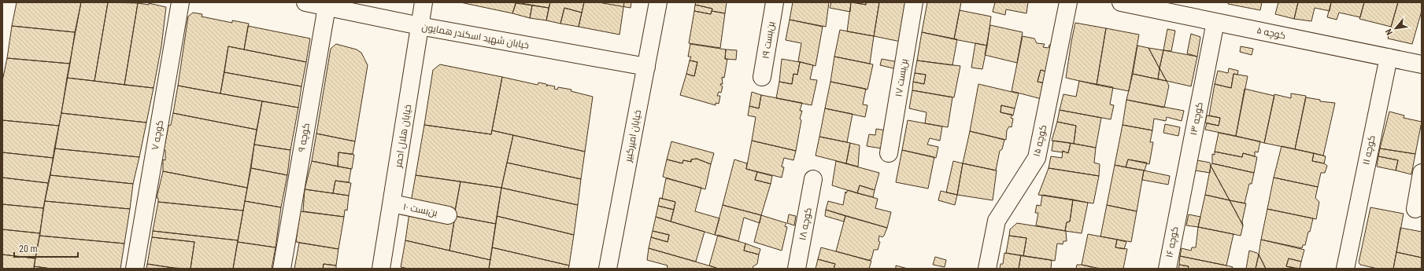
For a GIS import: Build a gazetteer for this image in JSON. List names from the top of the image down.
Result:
{
  "streets": {
    "street": [
      "کوچه ۵",
      "خیابان شهید اسکندر همایون",
      "بن‌بست ۱۹",
      "بن‌بست ۱۷",
      "کوچه ۱۳",
      "کوچه ۷",
      "خیابان هلال احمر",
      "خیابان امیرکبیر",
      "کوچه ۹",
      "کوچه ۱۵",
      "کوچه ۱۱",
      "بن‌بست ۱۰",
      "کوچه ۱۸",
      "کوچه ۱۶"
    ]
  },
  "crossings": [
    ["کوچه ۵", "کوچه ۱۳"],
    ["کوچه ۵", "کوچه ۱۱"],
    ["خیابان شهید اسکندر همایون", "خیابان هلال احمر"],
    ["خیابان شهید اسکندر همایون", "خیابان امیرکبیر"],
    ["خیابان شهید اسکندر همایون", "کوچه ۹"],
    ["کوچه ۱۳", "کوچه ۱۶"],
    ["خیابان هلال احمر", "بن‌بست ۱۰"]
  ],
  "scale_bar": "20 m",
  "north": "bottom left"
}
